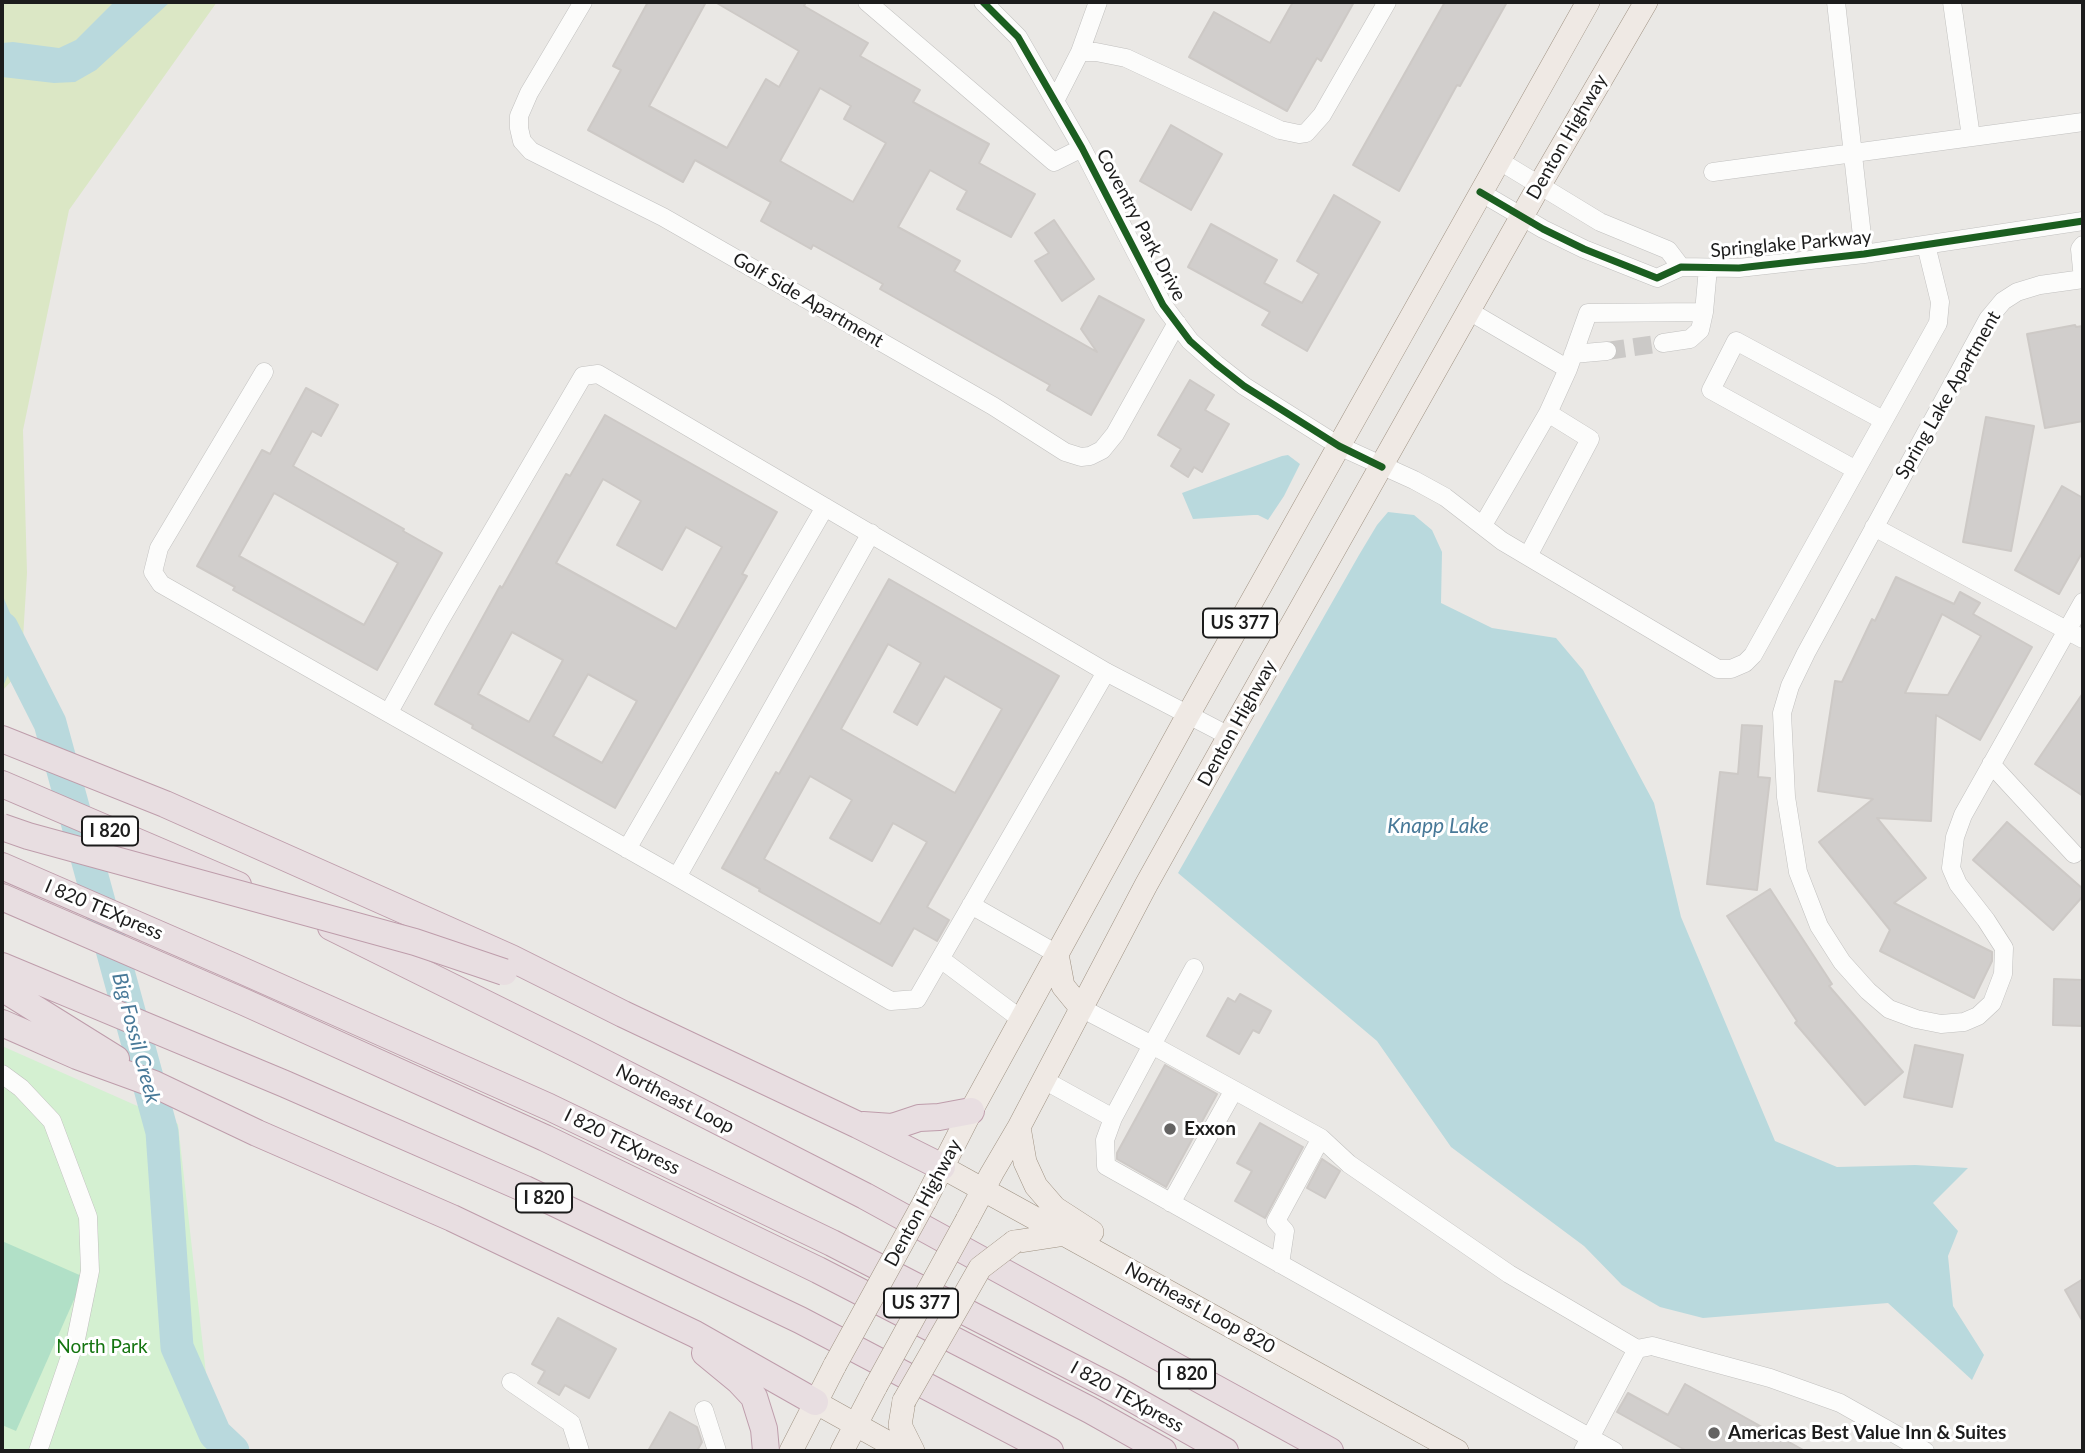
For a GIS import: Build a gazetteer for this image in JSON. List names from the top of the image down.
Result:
{
  "streets": {
    "highway": ["I 820", "I 820 TEXpress", "Northeast Loop"],
    "main road": ["Denton Highway", "US 377", "Northeast Loop 820"],
    "street": [
      "Coventry Park Drive",
      "Springlake Parkway",
      "Golf Side Apartment",
      "Spring Lake Apartment"
    ]
  },
  "crossings": [
    ["Denton Highway", "Coventry Park Drive"],
    ["Denton Highway", "Springlake Parkway"],
    ["Denton Highway", "Northeast Loop 820"],
    ["Coventry Park Drive", "Springlake Parkway"],
    ["Coventry Park Drive", "Golf Side Apartment"]
  ],
  "water": ["Knapp Lake", "Big Fossil Creek"],
  "parks": ["North Park"],
  "places": ["Exxon", "Americas Best Value Inn & Suites"]
}
